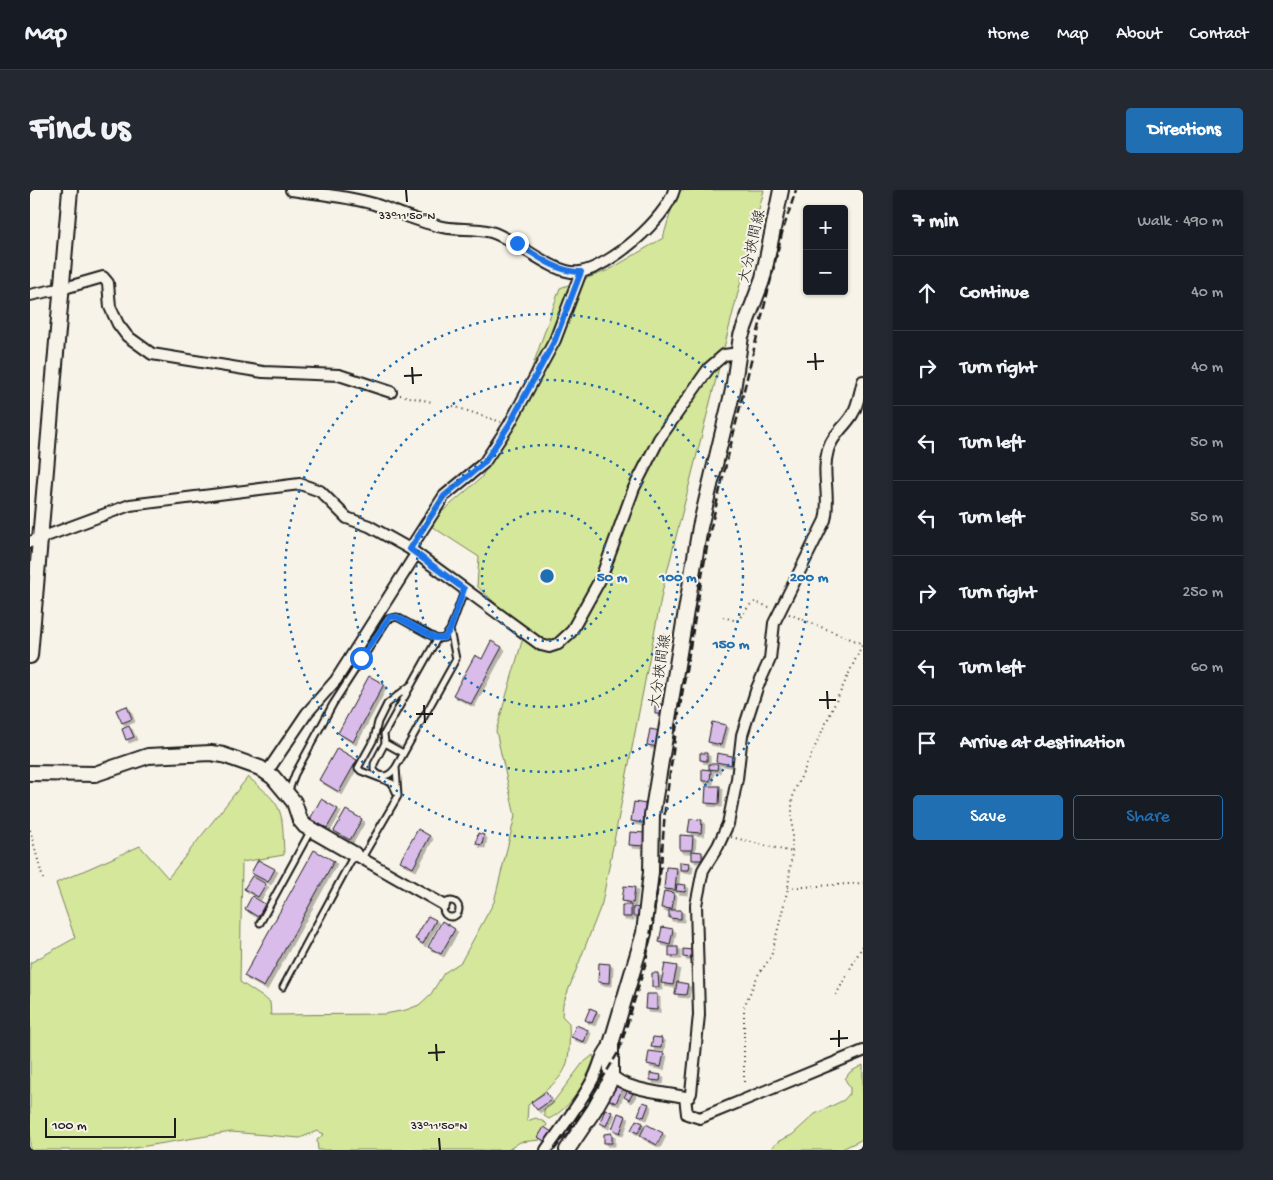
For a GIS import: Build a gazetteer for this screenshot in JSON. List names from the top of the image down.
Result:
{
  "streets": {
    "main road": ["大分挾間線"]
  },
  "scale_bar": "100 m",
  "page": {
    "header": "Map",
    "nav": [
      "Home",
      "Map",
      "About",
      "Contact"
    ],
    "buttons": [
      "Directions",
      ["Save", "Share"]
    ],
    "title": "Find us",
    "heading": ["7 min", "Walk · 490 m"],
    "map_buttons": ["+", "−"],
    "list": [
      ["Continue", "40 m"],
      ["Turn right", "40 m"],
      ["Turn left", "50 m"],
      ["Turn left", "50 m"],
      ["Turn right", "250 m"],
      ["Turn left", "60 m"],
      "Arrive at destination"
    ],
    "scale": "100 m"
  },
  "coordinates": ["33°11'50\"N"],
  "rings": [
    "50 m",
    "100 m",
    "200 m",
    "150 m"
  ]
}
